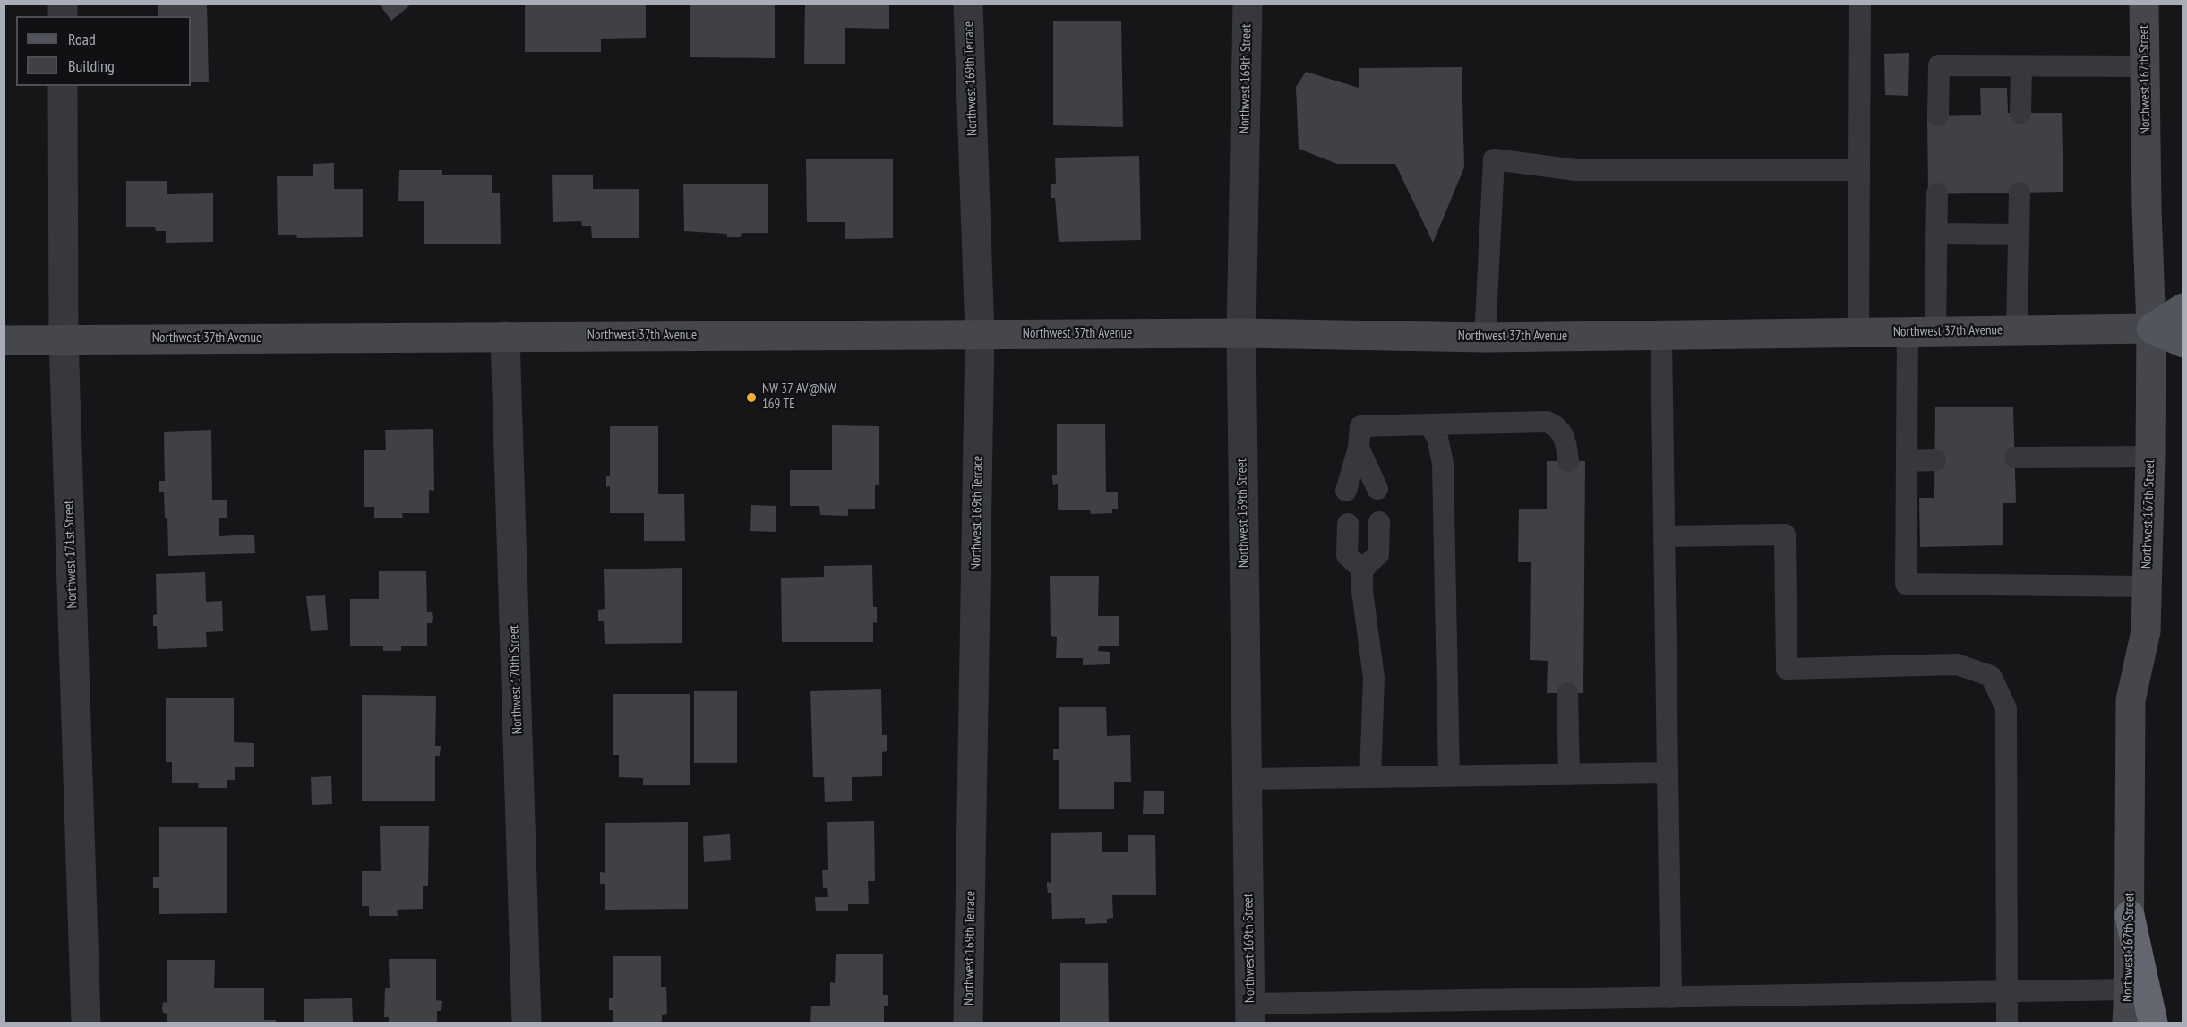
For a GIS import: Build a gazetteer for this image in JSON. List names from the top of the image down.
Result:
{
  "streets": {
    "main road": ["Northwest 167th Street", "Northwest 37th Avenue"],
    "street": [
      "Northwest 169th Terrace",
      "Northwest 169th Street",
      "Northwest 171st Street",
      "Northwest 170th Street"
    ]
  },
  "crossings": [
    ["Northwest 169th Terrace", "Northwest 37th Avenue"],
    ["Northwest 169th Street", "Northwest 37th Avenue"],
    ["Northwest 167th Street", "Northwest 37th Avenue"],
    ["Northwest 37th Avenue", "Northwest 171st Street"],
    ["Northwest 37th Avenue", "Northwest 170th Street"]
  ],
  "places": ["NW 37 AV@NW 169 TE"],
  "legend": ["Road", "Building"]
}
